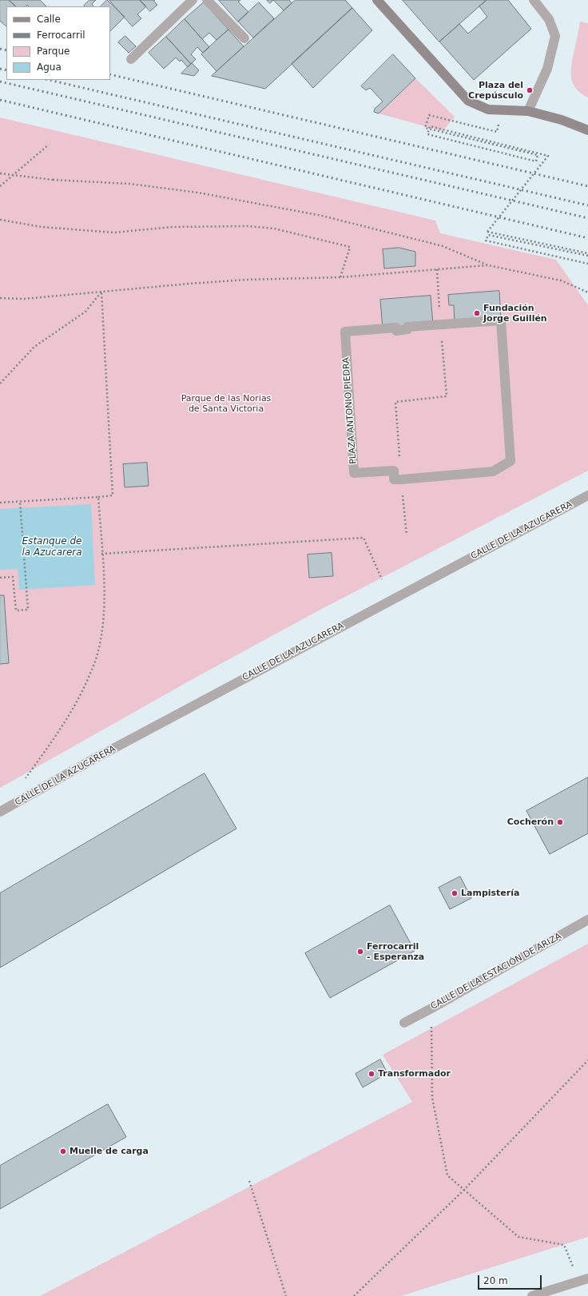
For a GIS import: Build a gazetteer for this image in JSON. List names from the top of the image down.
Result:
{
  "streets": {
    "street": ["PLAZA ANTONIO PIEDRA", "CALLE DE LA AZUCARERA", "CALLE DE LA ESTACIÓN DE ARIZA"]
  },
  "water": ["Estanque de la Azucarera"],
  "parks": ["Parque de las Norias de Santa Victoria"],
  "places": [
    "Plaza del Crepúsculo",
    "Fundación Jorge Guillén",
    "Cocherón",
    "Lampistería",
    "Ferrocarril - Esperanza",
    "Transformador",
    "Muelle de carga"
  ],
  "legend": [
    "Calle",
    "Ferrocarril",
    "Parque",
    "Agua"
  ],
  "scale_bar": "20 m"
}
